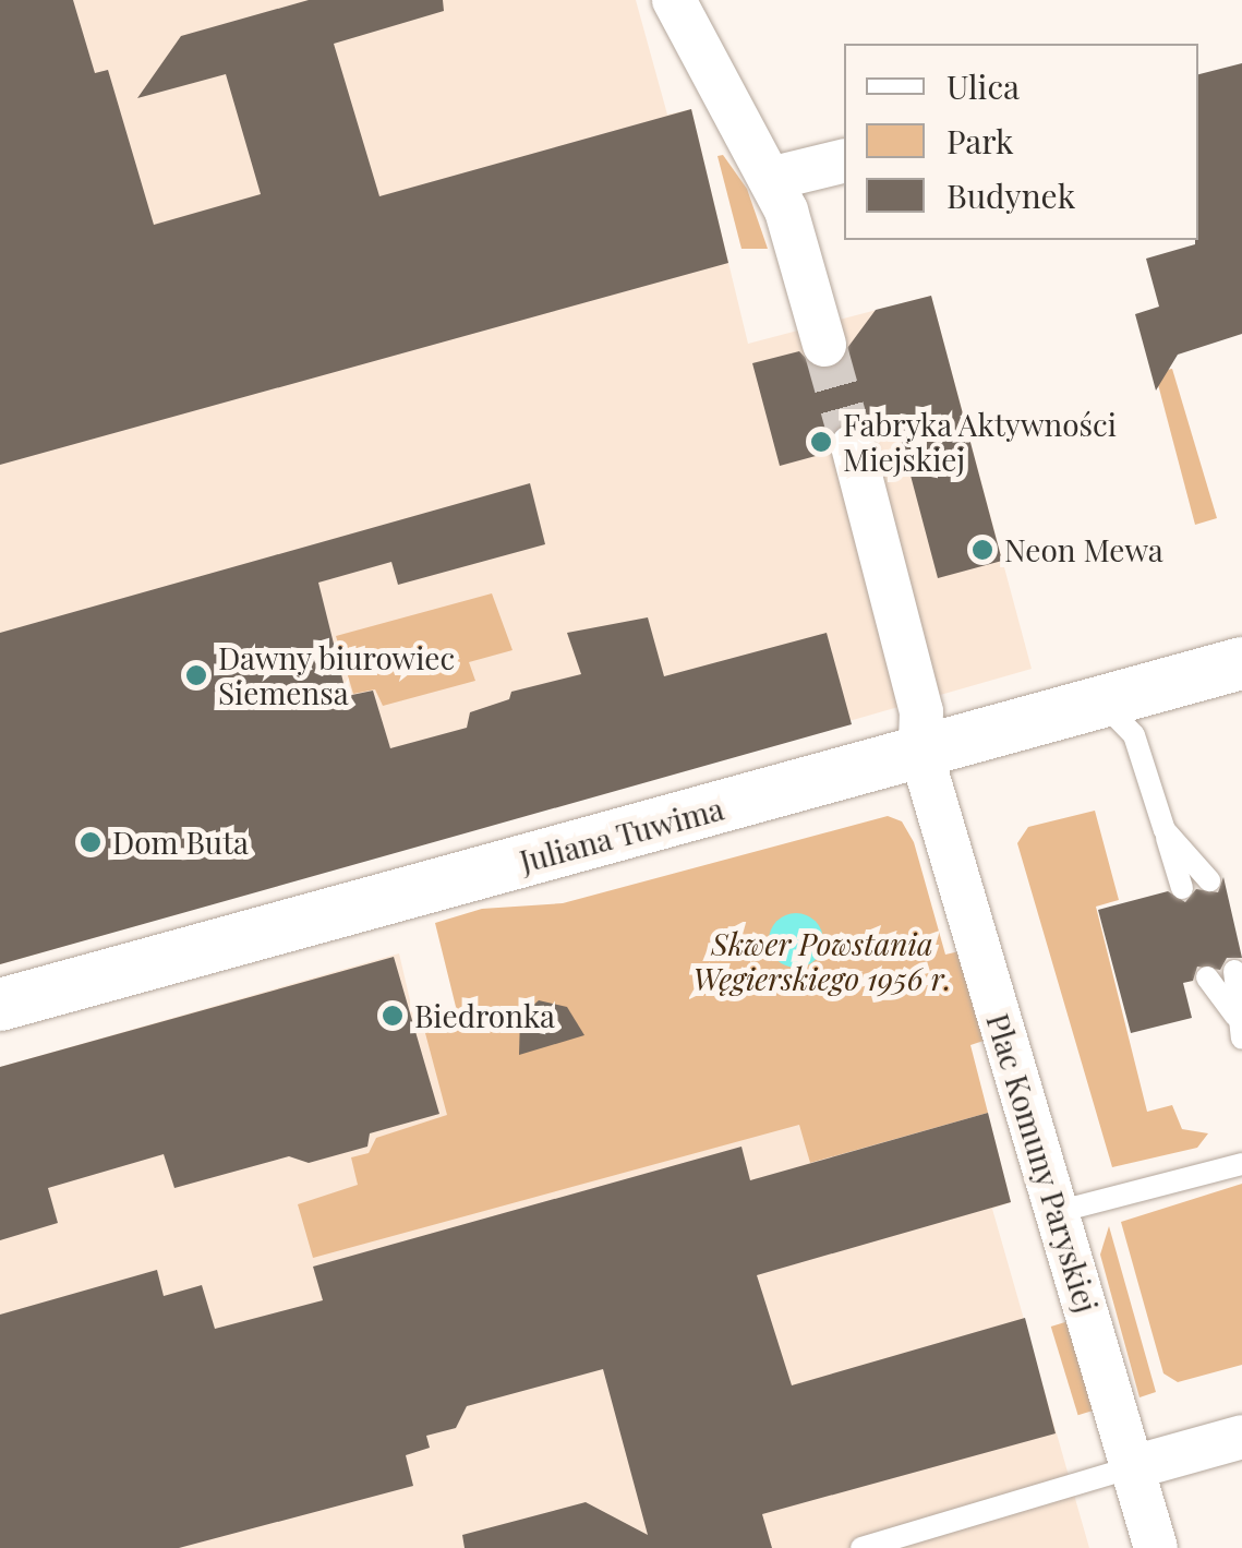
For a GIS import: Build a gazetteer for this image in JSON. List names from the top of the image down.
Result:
{
  "streets": {
    "street": ["Juliana Tuwima", "Plac Komuny Paryskiej"]
  },
  "crossings": [
    ["Juliana Tuwima", "Plac Komuny Paryskiej"]
  ],
  "parks": ["Skwer Powstania Węgierskiego 1956 r."],
  "places": [
    "Fabryka Aktywności Miejskiej",
    "Neon Mewa",
    "Dawny biurowiec Siemensa",
    "Dom Buta",
    "Biedronka"
  ],
  "legend": ["Ulica", "Park", "Budynek"]
}
